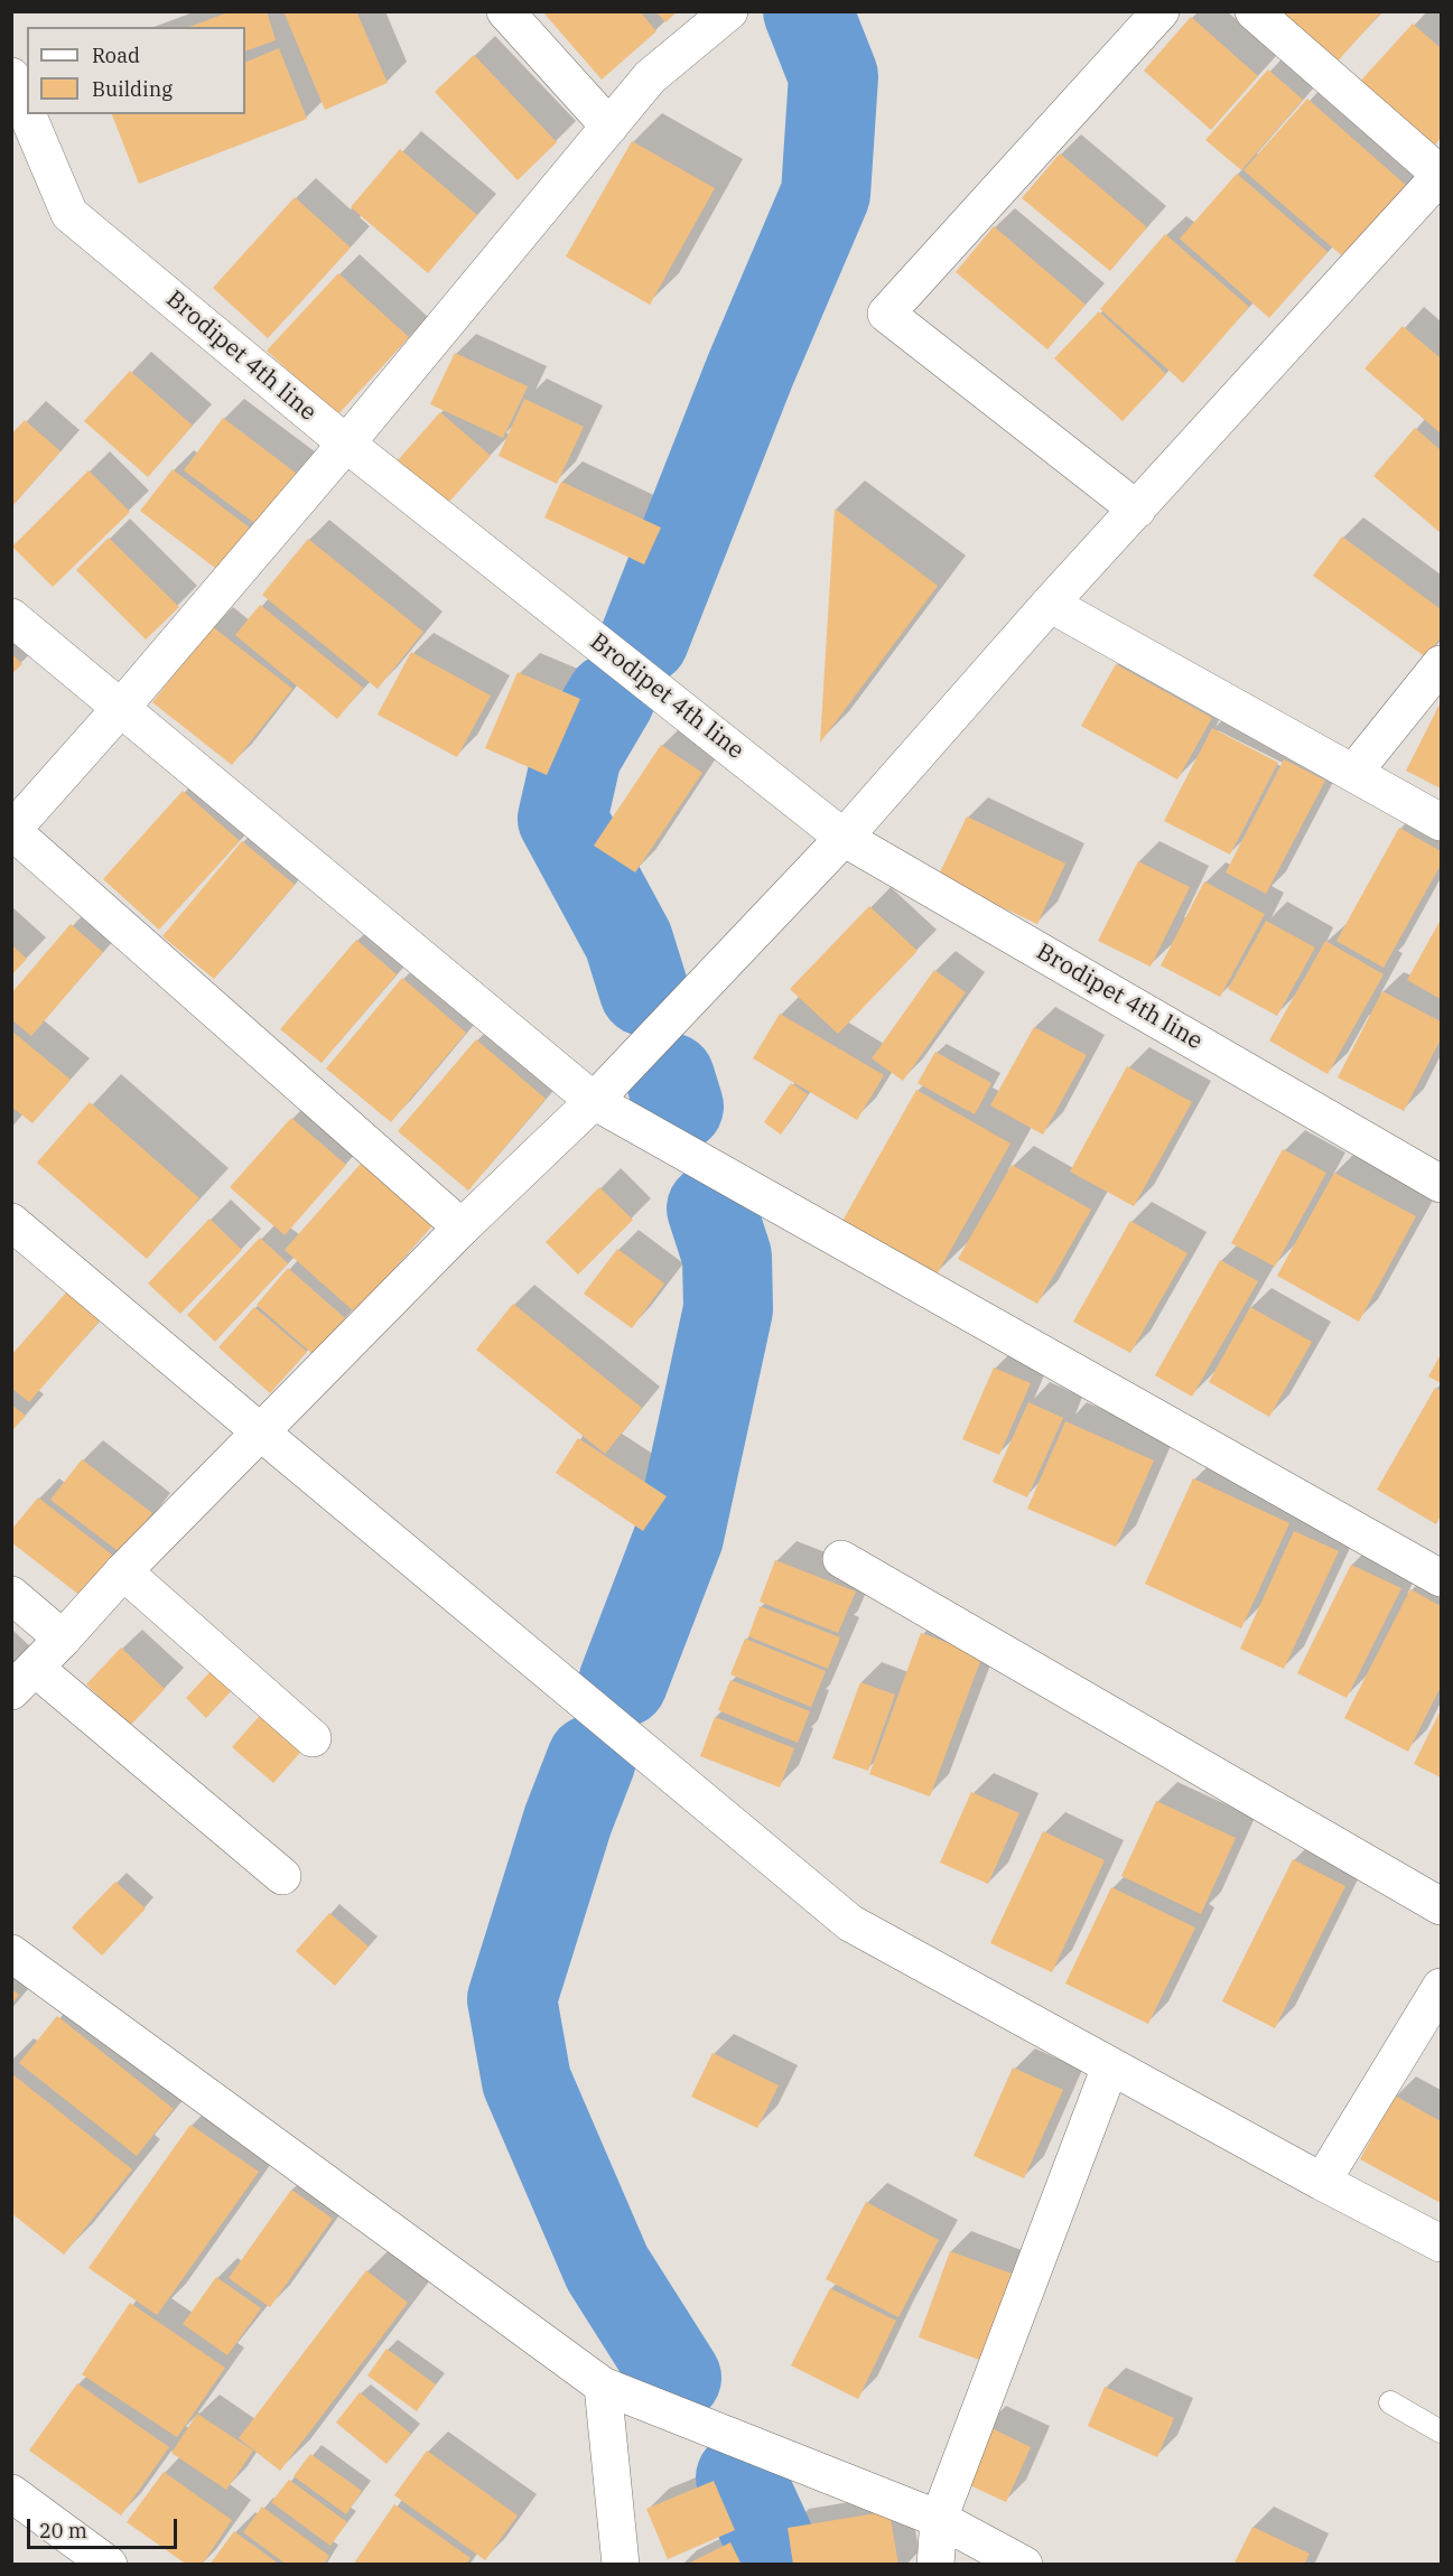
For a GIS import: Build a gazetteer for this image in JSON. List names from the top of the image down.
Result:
{
  "streets": {
    "street": ["Brodipet 4th line"]
  },
  "legend": ["Road", "Building"],
  "scale_bar": "20 m"
}
